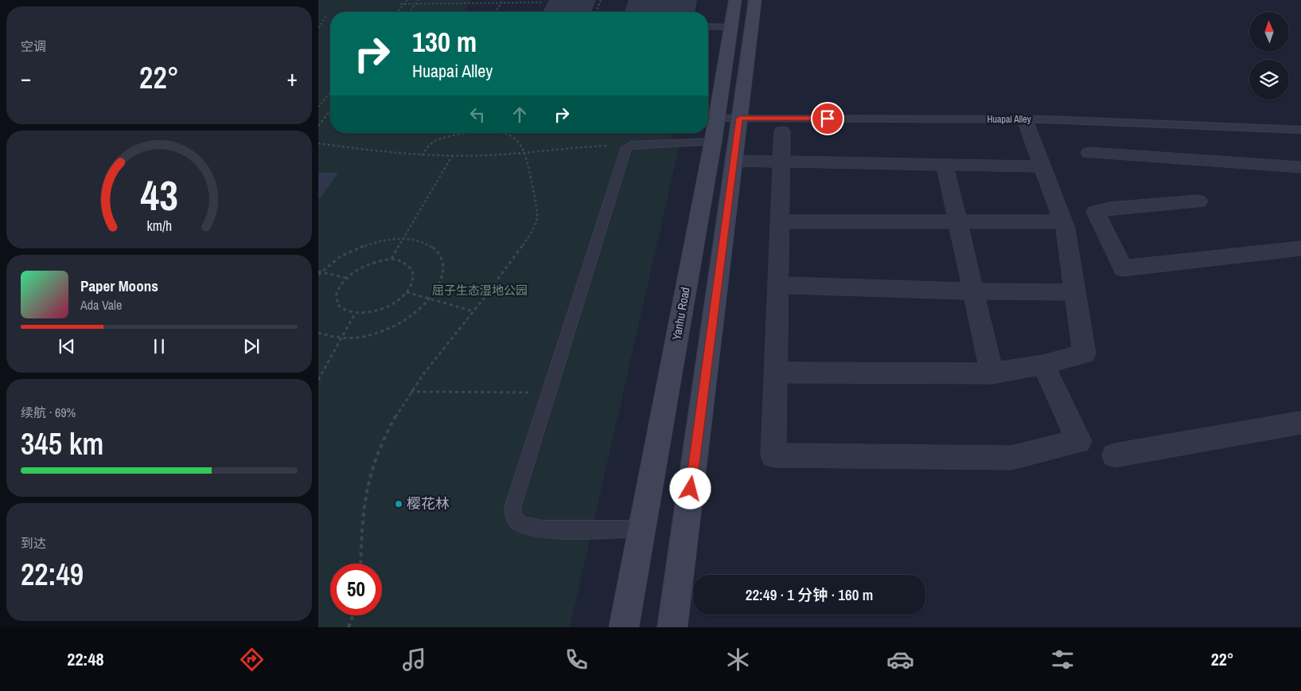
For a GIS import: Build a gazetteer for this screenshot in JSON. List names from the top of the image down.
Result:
{
  "streets": {
    "main road": ["Yanhu Road"],
    "lane": ["Huapai Alley"]
  },
  "crossings": [
    ["Huapai Alley", "Yanhu Road"]
  ],
  "parks": ["屈子生态湿地公园"],
  "places": ["樱花林"],
  "north": "top",
  "page": {
    "tile": [
      "空调",
      ["续航 · 69%", "345 km"],
      ["到达", "22:49"]
    ],
    "turn": ["130 m", "Huapai Alley"],
    "heat": ["−", "22°", "+"],
    "song": ["Paper Moons", "Ada Vale"],
    "limit": "50",
    "trip": "22:49 · 1 分钟 · 160 m",
    "tabs": ["22:48", "22°"],
    "gauge": ["43", "km/h"]
  }
}
